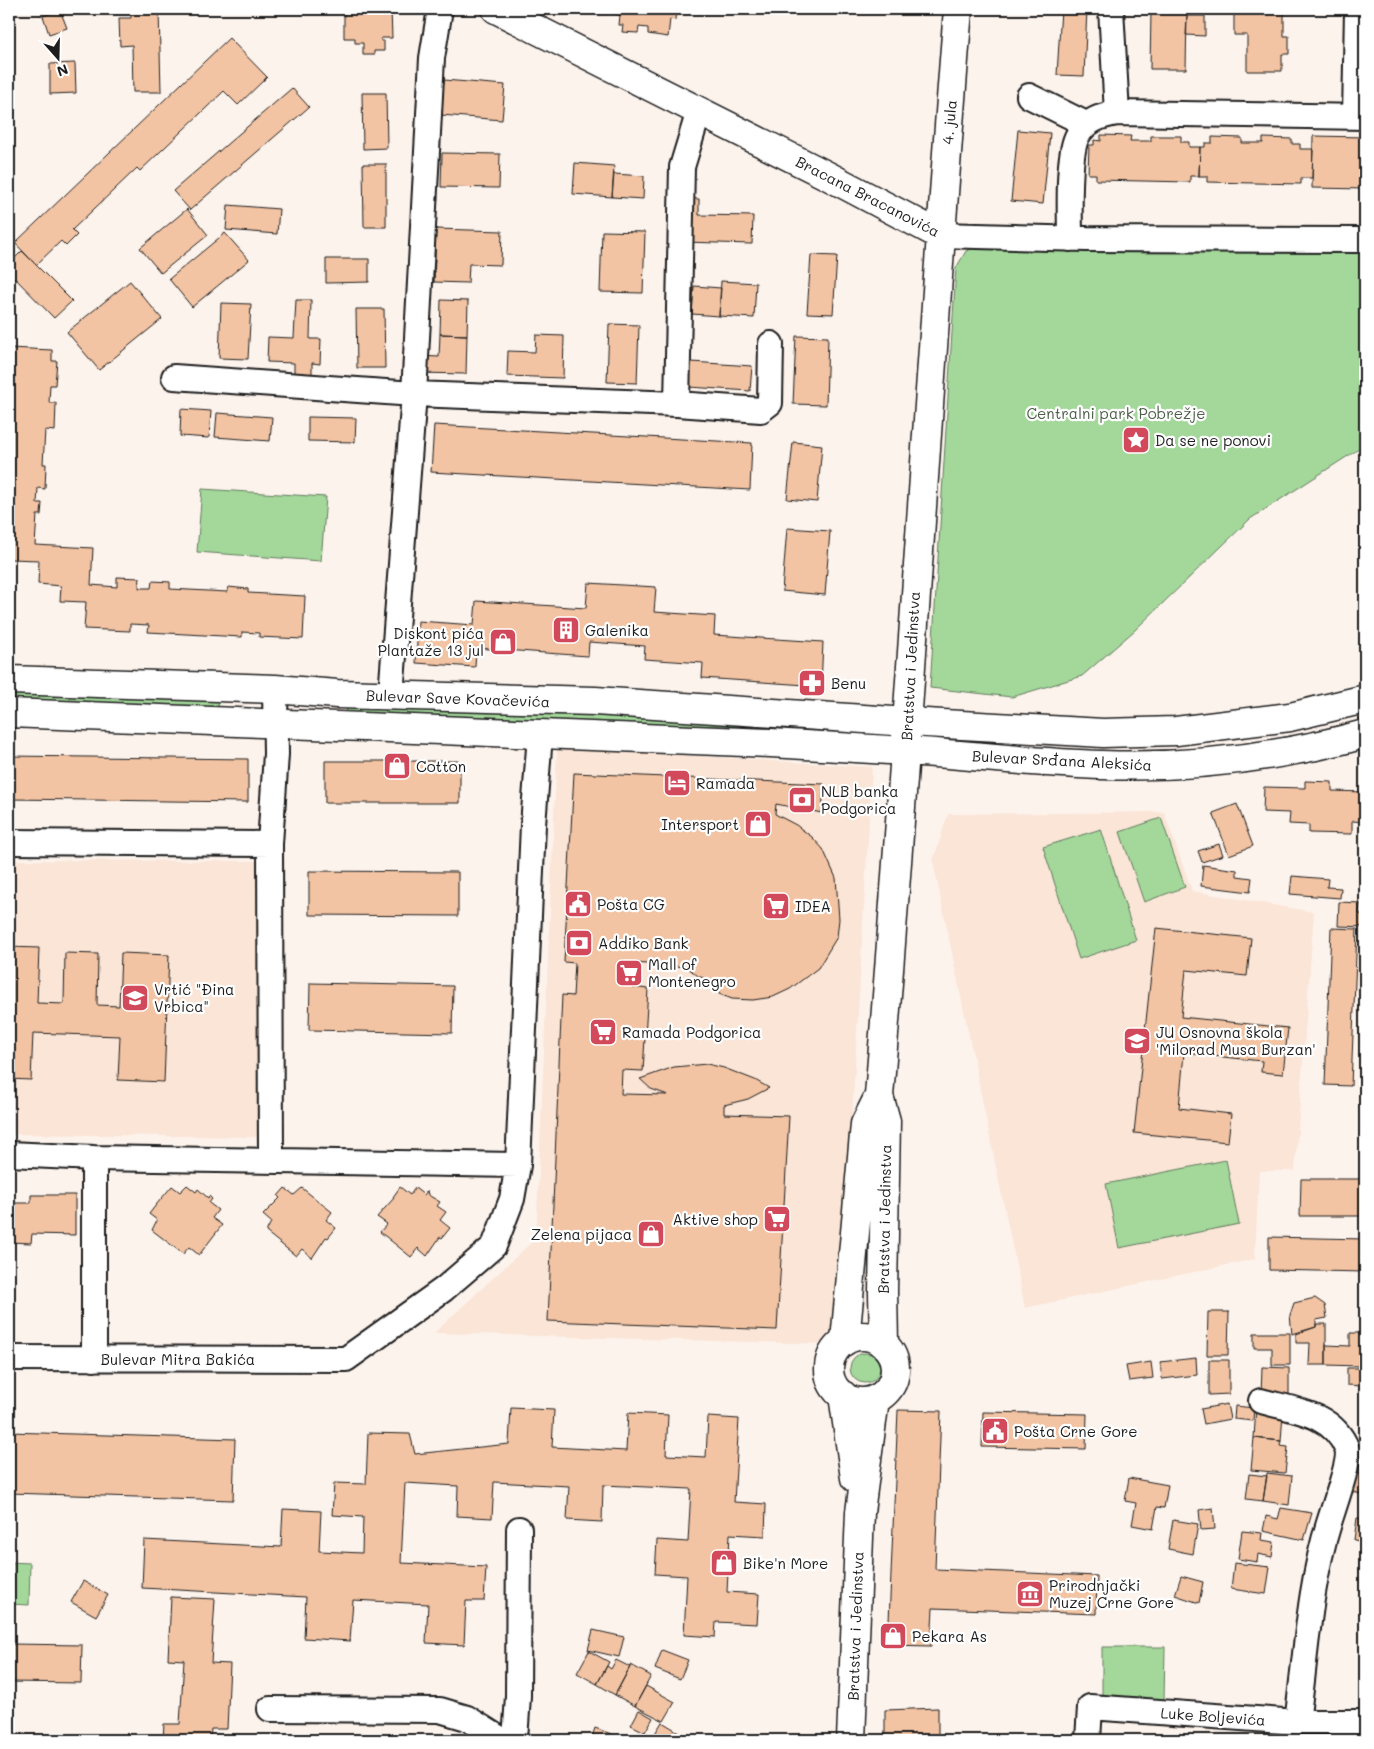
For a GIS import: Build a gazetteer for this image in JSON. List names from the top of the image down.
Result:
{
  "streets": {
    "main road": [
      "4. jula",
      "Bracana Bracanovića",
      "Bratstva i Jedinstva",
      "Bulevar Save Kovačevića",
      "Bulevar Srđana Aleksića"
    ],
    "street": ["Bulevar Mitra Bakića", "Luke Boljevića"]
  },
  "crossings": [
    ["4. jula", "Bracana Bracanovića"],
    ["4. jula", "Bratstva i Jedinstva"],
    ["Bracana Bracanovića", "Bratstva i Jedinstva"],
    ["Bratstva i Jedinstva", "Bulevar Save Kovačevića"],
    ["Bratstva i Jedinstva", "Bulevar Srđana Aleksića"],
    ["Bulevar Save Kovačevića", "Bulevar Srđana Aleksića"]
  ],
  "parks": ["Centralni park Pobrežje"],
  "places": {
    "place": ["Da se ne ponovi"],
    "building": ["Galenika"],
    "shop": [
      "Diskont pića Plantaže 13 jul",
      "Cotton",
      "Intersport",
      "Zelena pijaca",
      "Bike'n More",
      "Pekara As"
    ],
    "pharmacy": ["Benu"],
    "hotel": ["Ramada"],
    "bank": ["NLB banka Podgorica", "Addiko Bank"],
    "public building": ["Pošta CG", "Pošta Crne Gore"],
    "supermarket": [
      "IDEA",
      "Mall of Montenegro",
      "Ramada Podgorica",
      "Aktive shop"
    ],
    "school or university": ["Vrtić \"Đina Vrbica\"", "JU Osnovna škola 'Milorad Musa Burzan'"],
    "museum": ["Prirodnjački Muzej Crne Gore"]
  },
  "north": "bottom"
}
